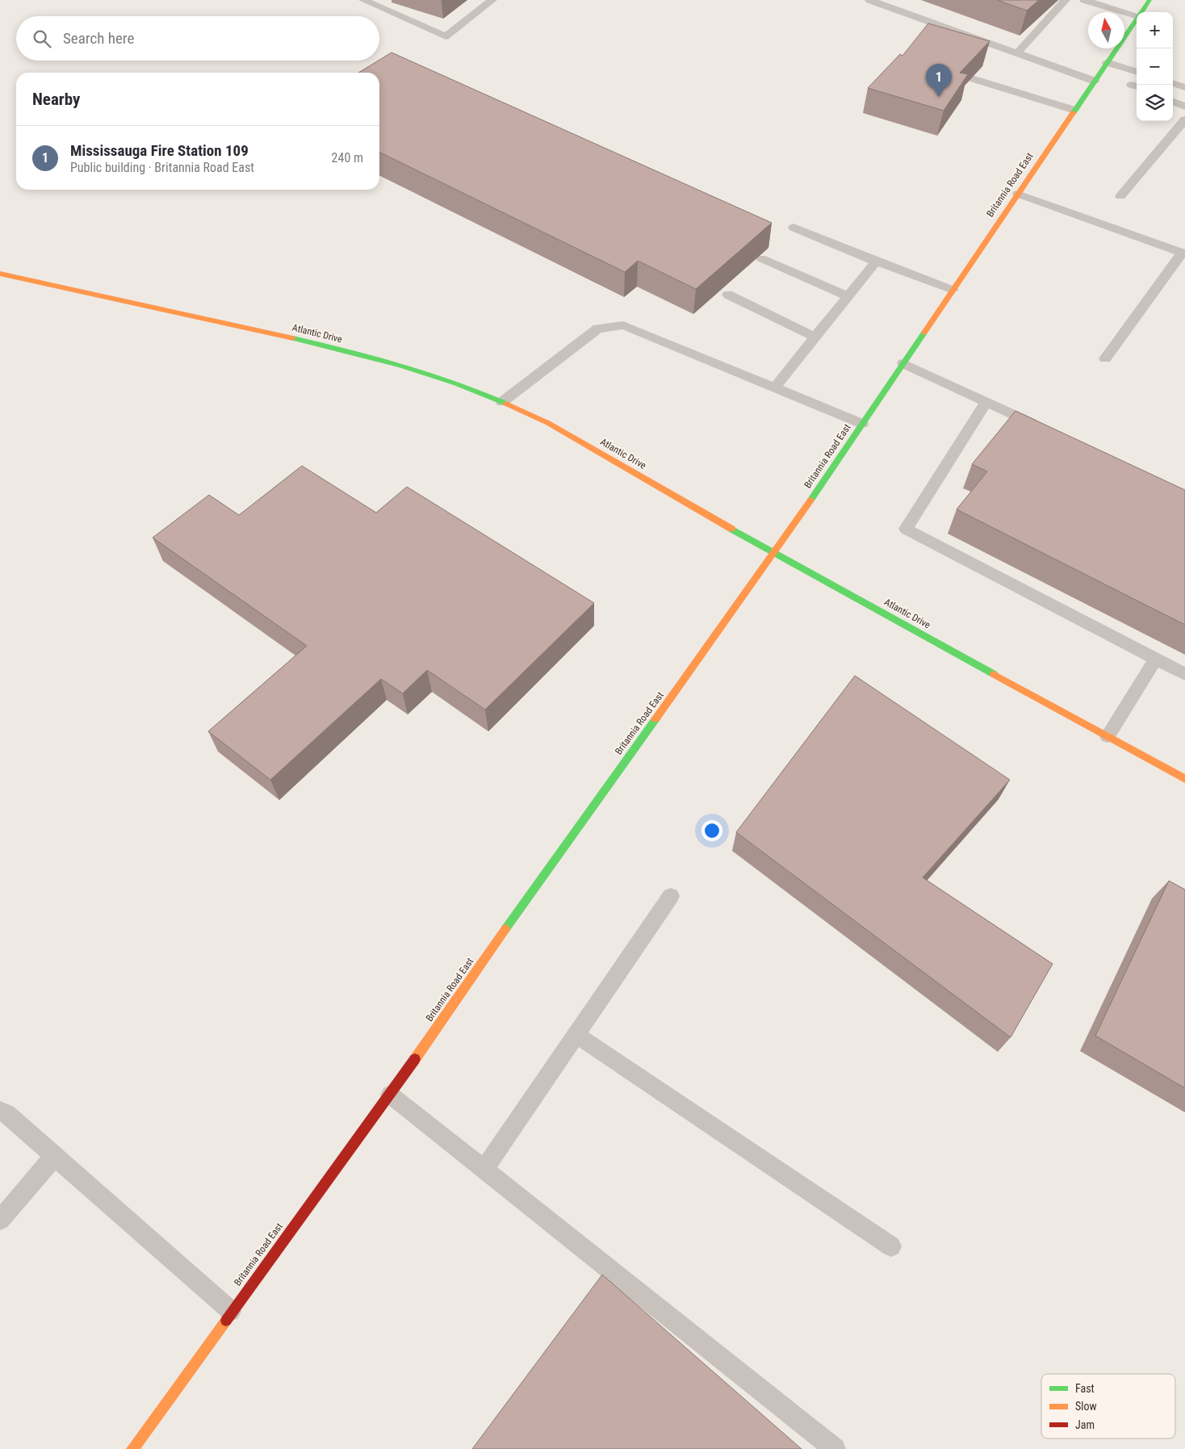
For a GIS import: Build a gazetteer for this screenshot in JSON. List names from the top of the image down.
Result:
{
  "streets": {
    "street": ["Britannia Road East", "Atlantic Drive"]
  },
  "crossings": [
    ["Britannia Road East", "Atlantic Drive"]
  ],
  "legend": ["Fast", "Slow", "Jam"],
  "north": "top",
  "page": {
    "map_buttons": ["+", "−"],
    "search": "Search here",
    "pins": "1",
    "heading": "Nearby",
    "list": [
      {
        "mark": "1",
        "name": "Mississauga Fire Station 109",
        "note": "Public building · Britannia Road East",
        "value": "240 m"
      }
    ]
  }
}
